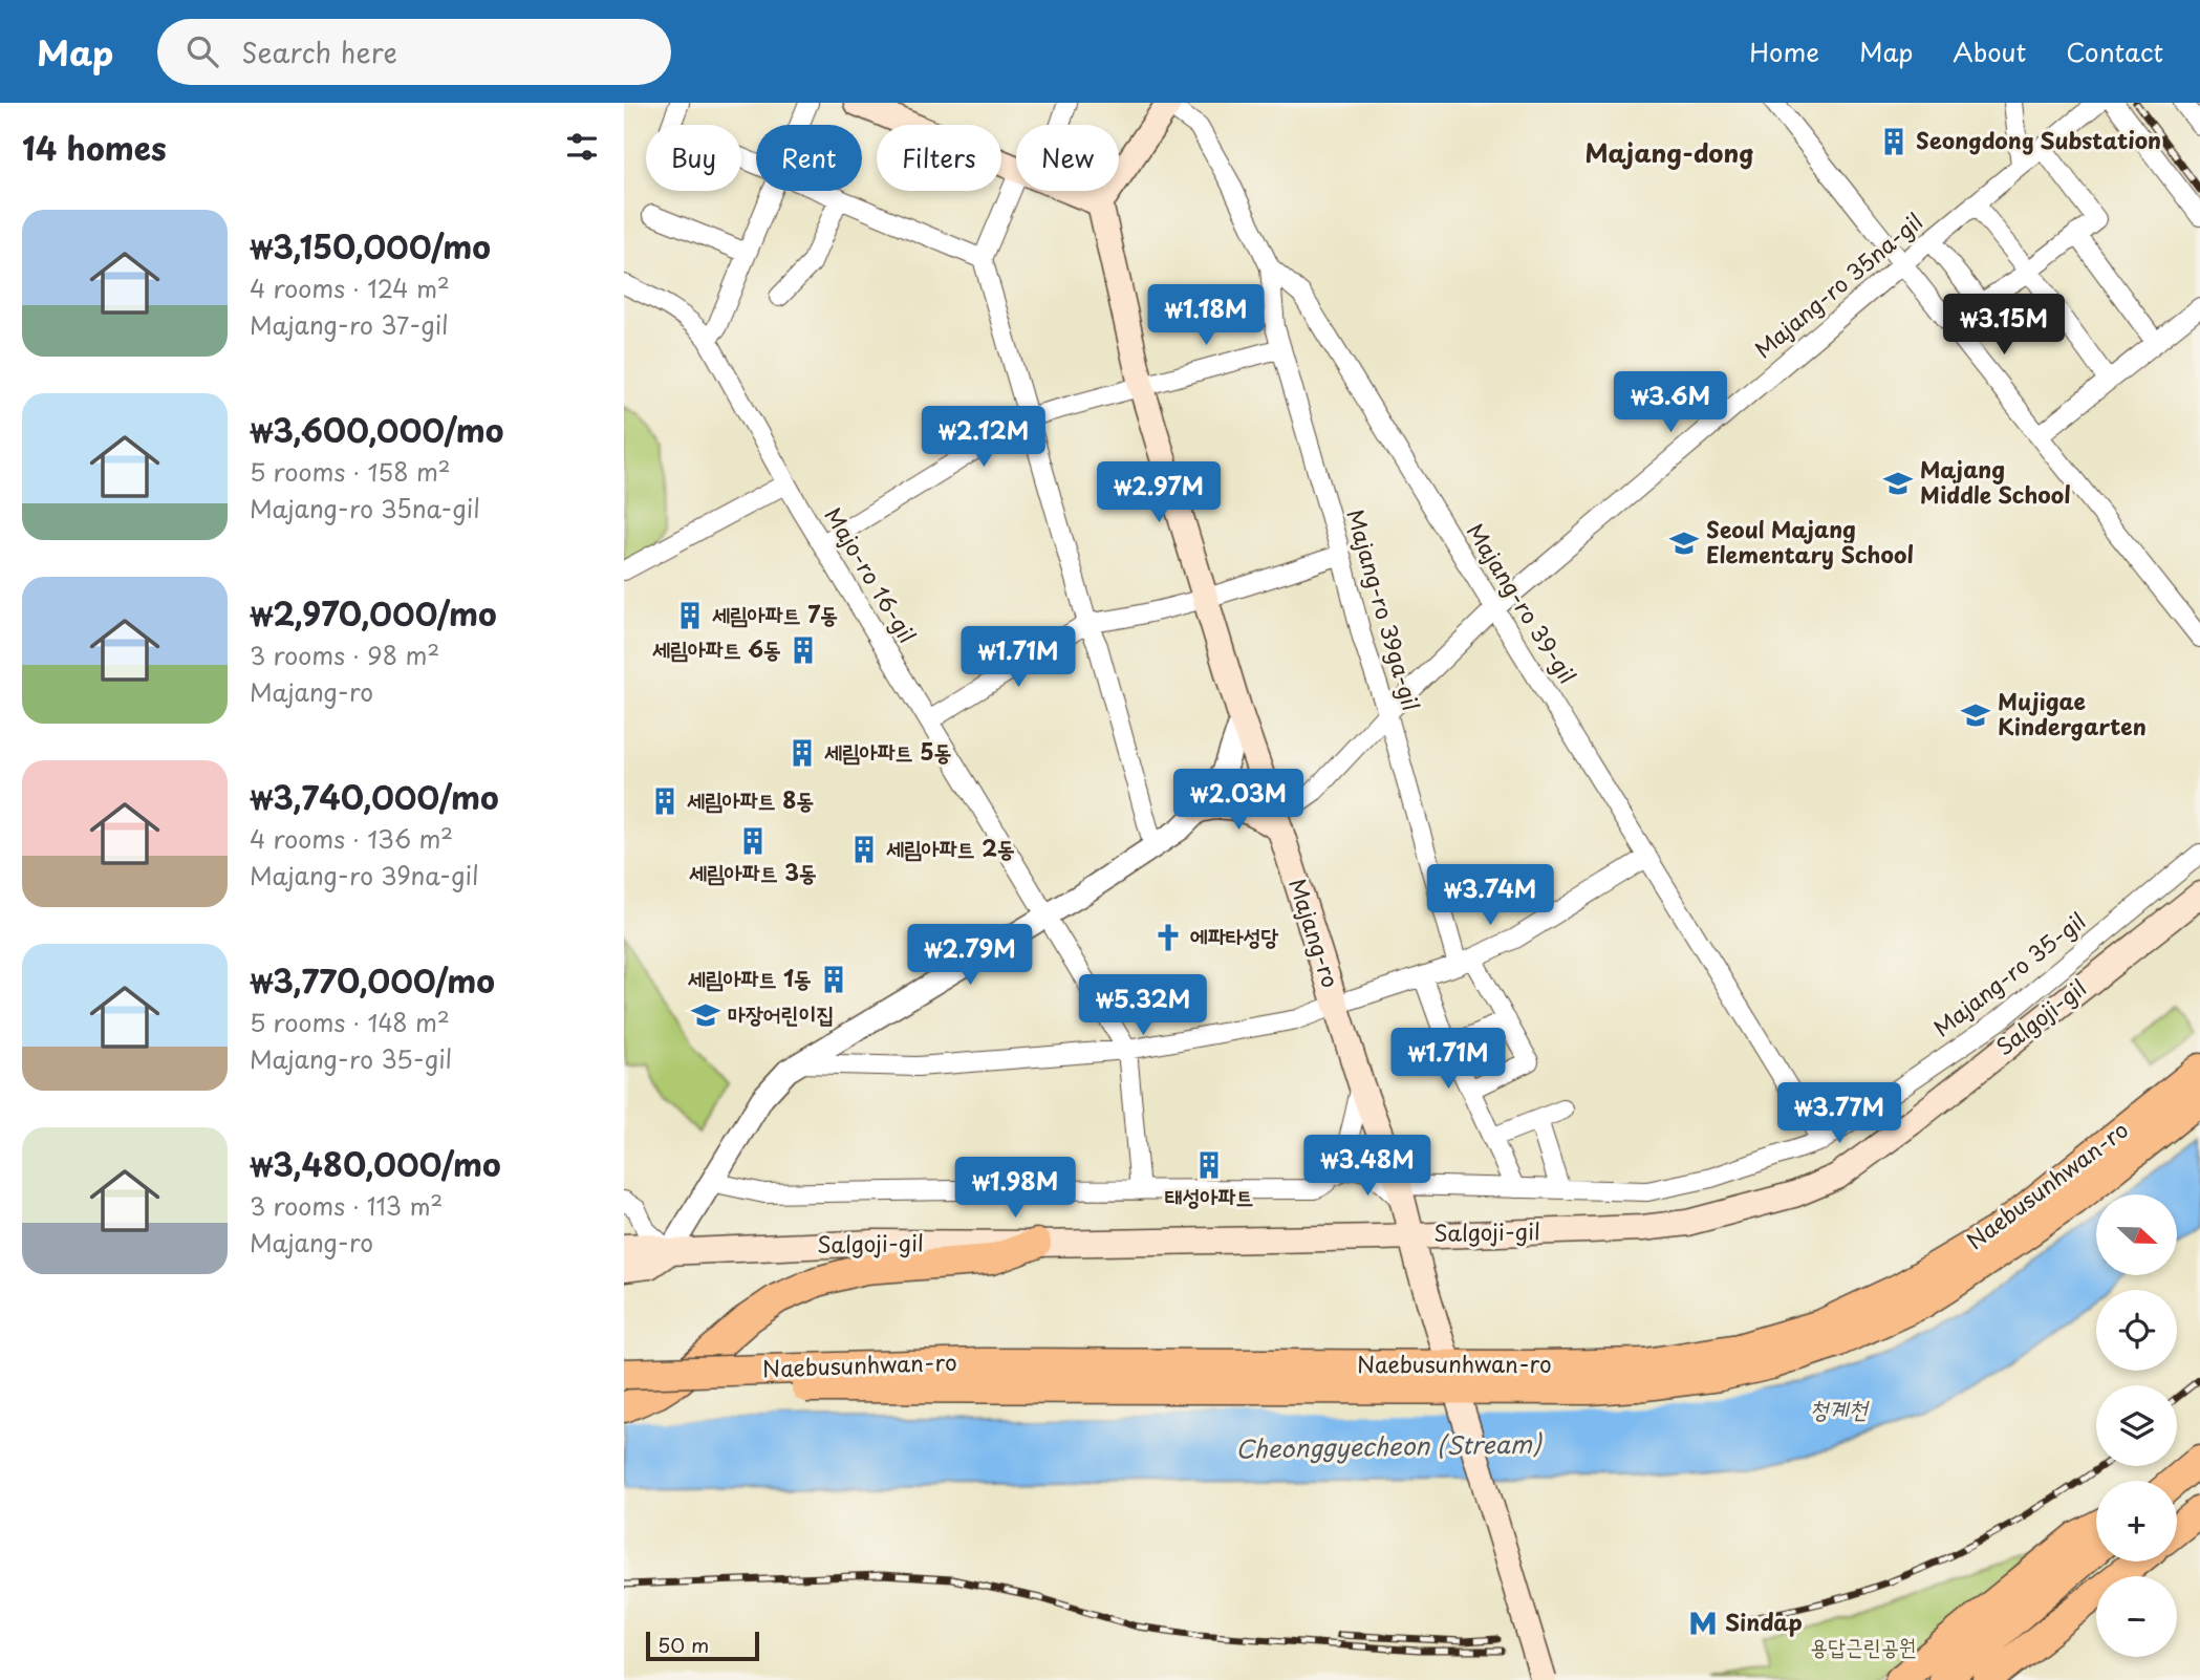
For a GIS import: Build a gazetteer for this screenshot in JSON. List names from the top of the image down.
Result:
{
  "streets": {
    "main road": ["Majang-ro", "Salgoji-gil", "Naebusunhwan-ro"],
    "street": [
      "Majang-ro 35na-gil",
      "Majo-ro 16-gil",
      "Majang-ro 39-gil",
      "Majang-ro 39ga-gil",
      "Majang-ro 35-gil"
    ]
  },
  "crossings": [
    ["Majang-ro 35na-gil", "Majang-ro 39-gil"],
    ["Majang-ro 35na-gil", "Majang-ro 39ga-gil"],
    ["Majang-ro 35na-gil", "Majang-ro"],
    ["Majang-ro 39-gil", "Majang-ro 39ga-gil"],
    ["Majang-ro 39-gil", "Majang-ro 35-gil"],
    ["Majang-ro", "Majang-ro 35-gil"],
    ["Majang-ro", "Salgoji-gil"]
  ],
  "districts": ["Majang-dong"],
  "water": ["청계천", "Cheonggyecheon (Stream)"],
  "parks": ["용답근린공원"],
  "places": {
    "building": [
      "Seongdong Substation",
      "세림아파트 7동",
      "세림아파트 6동",
      "세림아파트 5동",
      "세림아파트 8동",
      "세림아파트 3동",
      "세림아파트 2동",
      "세림아파트 1동",
      "태성아파트"
    ],
    "school or university": [
      "Majang Middle School",
      "Seoul Majang Elementary School",
      "Mujigae Kindergarten",
      "마장어린이집"
    ],
    "church": ["에파타성당"],
    "metro station": ["Sindap"]
  },
  "scale_bar": "50 m",
  "north": "right",
  "page": {
    "header": "Map",
    "search": "Search here",
    "nav": [
      "Home",
      "Map",
      "About",
      "Contact"
    ],
    "heading": "14 homes",
    "chip": [
      "Buy",
      "Rent",
      "Filters",
      "New"
    ],
    "list": [
      {
        "name": "₩3,150,000/mo",
        "note": "4 rooms · 124 m² · Majang-ro 37-gil"
      },
      {
        "name": "₩3,600,000/mo",
        "note": "5 rooms · 158 m² · Majang-ro 35na-gil"
      },
      {
        "name": "₩2,970,000/mo",
        "note": "3 rooms · 98 m² · Majang-ro"
      },
      {
        "name": "₩3,740,000/mo",
        "note": "4 rooms · 136 m² · Majang-ro 39na-gil"
      },
      {
        "name": "₩3,770,000/mo",
        "note": "5 rooms · 148 m² · Majang-ro 35-gil"
      },
      {
        "name": "₩3,480,000/mo",
        "note": "3 rooms · 113 m² · Majang-ro"
      }
    ],
    "price": [
      "₩1.18M",
      "₩3.15M",
      "₩3.6M",
      "₩2.12M",
      "₩2.97M",
      "₩1.71M",
      "₩2.03M",
      "₩3.74M",
      "₩2.79M",
      "₩5.32M",
      "₩1.71M",
      "₩3.77M",
      "₩3.48M",
      "₩1.98M"
    ],
    "map_buttons": ["+", "−"],
    "scale": "50 m"
  }
}
